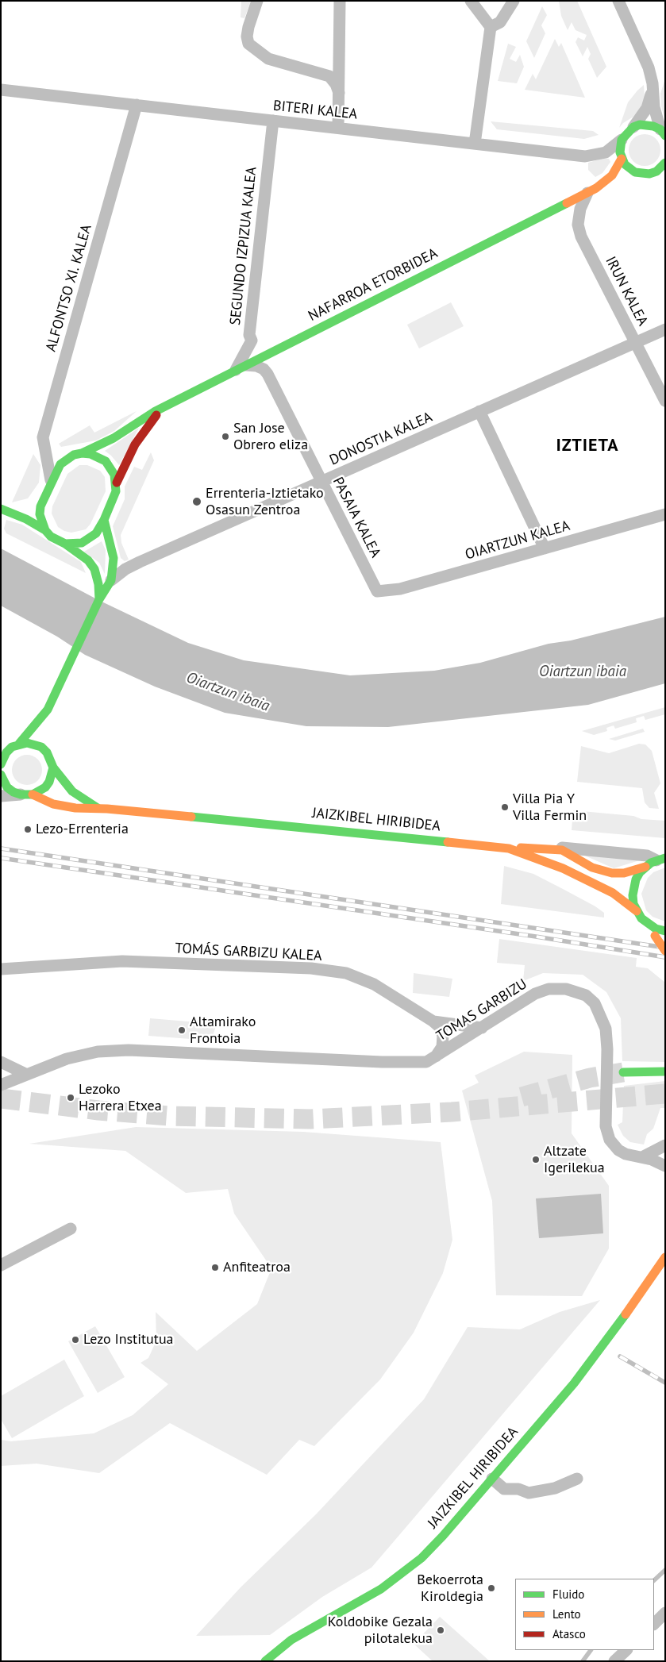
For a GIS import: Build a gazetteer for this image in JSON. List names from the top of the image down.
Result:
{
  "streets": {
    "main road": ["NAFARROA ETORBIDEA", "JAIZKIBEL HIRIBIDEA"],
    "street": [
      "BITERI KALEA",
      "SEGUNDO IZPIZUA KALEA",
      "ALFONTSO XI. KALEA",
      "IRUN KALEA",
      "DONOSTIA KALEA",
      "PASAIA KALEA",
      "OIARTZUN KALEA",
      "TOMÁS GARBIZU KALEA",
      "TOMAS GARBIZU"
    ]
  },
  "crossings": [
    ["BITERI KALEA", "SEGUNDO IZPIZUA KALEA"],
    ["BITERI KALEA", "ALFONTSO XI. KALEA"],
    ["SEGUNDO IZPIZUA KALEA", "NAFARROA ETORBIDEA"],
    ["SEGUNDO IZPIZUA KALEA", "PASAIA KALEA"],
    ["NAFARROA ETORBIDEA", "ALFONTSO XI. KALEA"],
    ["NAFARROA ETORBIDEA", "IRUN KALEA"],
    ["NAFARROA ETORBIDEA", "PASAIA KALEA"],
    ["IRUN KALEA", "DONOSTIA KALEA"],
    ["DONOSTIA KALEA", "PASAIA KALEA"],
    ["PASAIA KALEA", "OIARTZUN KALEA"],
    ["TOMÁS GARBIZU KALEA", "TOMAS GARBIZU"]
  ],
  "districts": ["IZTIETA"],
  "water": ["Oiartzun ibaia"],
  "places": [
    "San Jose Obrero eliza",
    "Errenteria-Iztietako Osasun Zentroa",
    "Villa Pia Y Villa Fermin",
    "Lezo-Errenteria",
    "Altamirako Frontoia",
    "Lezoko Harrera Etxea",
    "Altzate Igerilekua",
    "Anfiteatroa",
    "Lezo Institutua",
    "Bekoerrota Kiroldegia",
    "Koldobike Gezala pilotalekua"
  ],
  "legend": ["Fluido", "Lento", "Atasco"]
}
